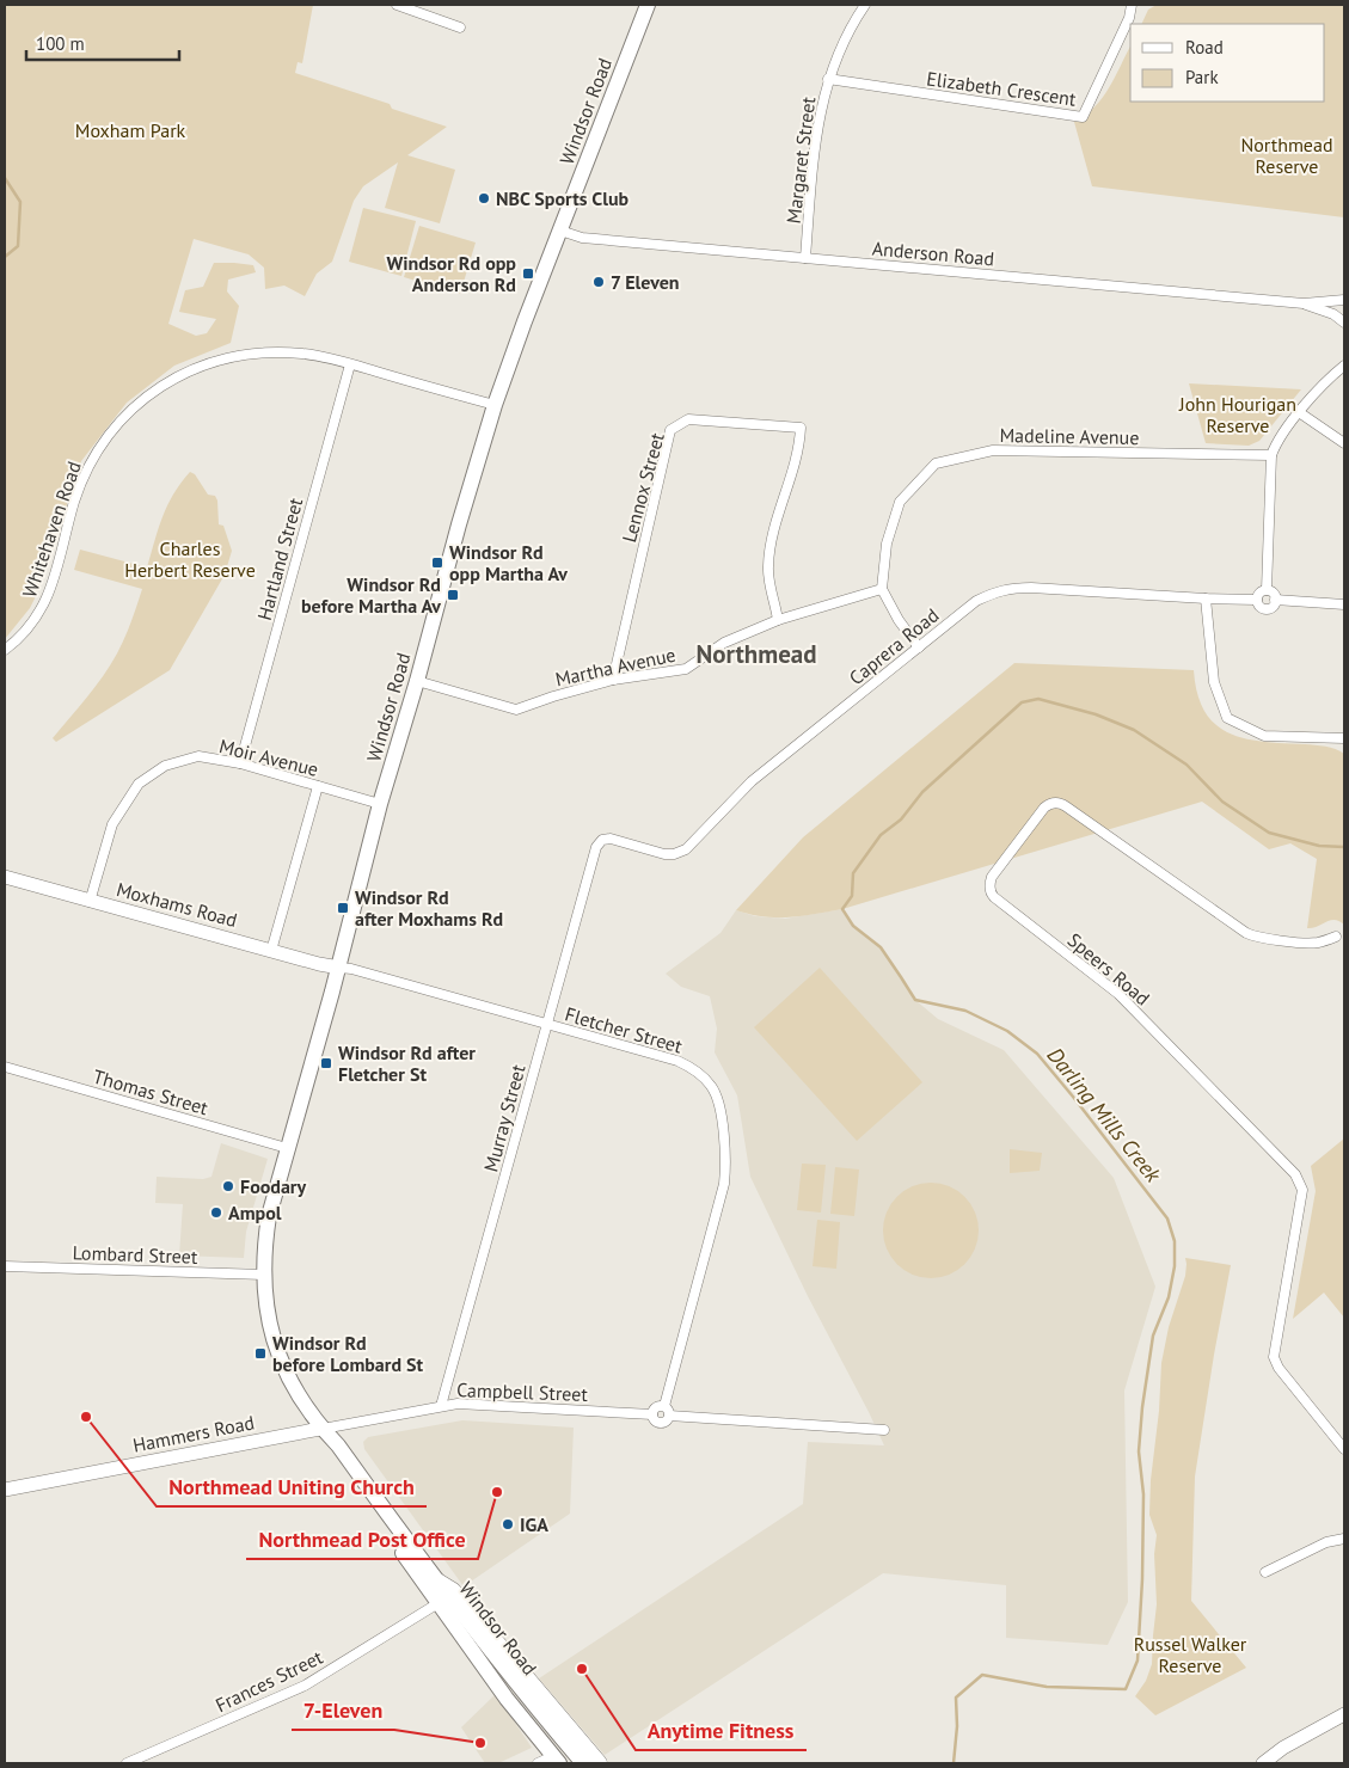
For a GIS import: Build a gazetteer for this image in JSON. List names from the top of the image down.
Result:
{
  "streets": {
    "main road": ["Windsor Road"],
    "street": [
      "Elizabeth Crescent",
      "Margaret Street",
      "Anderson Road",
      "Madeline Avenue",
      "Lennox Street",
      "Whitehaven Road",
      "Hartland Street",
      "Caprera Road",
      "Martha Avenue",
      "Moir Avenue",
      "Moxhams Road",
      "Speers Road",
      "Fletcher Street",
      "Thomas Street",
      "Murray Street",
      "Lombard Street",
      "Campbell Street",
      "Hammers Road",
      "Frances Street"
    ]
  },
  "crossings": [
    ["Elizabeth Crescent", "Margaret Street"],
    ["Windsor Road", "Anderson Road"],
    ["Windsor Road", "Whitehaven Road"],
    ["Windsor Road", "Martha Avenue"],
    ["Windsor Road", "Moir Avenue"],
    ["Windsor Road", "Moxhams Road"],
    ["Windsor Road", "Fletcher Street"],
    ["Windsor Road", "Thomas Street"],
    ["Windsor Road", "Lombard Street"],
    ["Windsor Road", "Campbell Street"],
    ["Windsor Road", "Hammers Road"],
    ["Windsor Road", "Frances Street"],
    ["Margaret Street", "Anderson Road"],
    ["Madeline Avenue", "Martha Avenue"],
    ["Lennox Street", "Martha Avenue"],
    ["Whitehaven Road", "Hartland Street"],
    ["Hartland Street", "Moir Avenue"],
    ["Caprera Road", "Murray Street"],
    ["Moir Avenue", "Moxhams Road"],
    ["Moxhams Road", "Fletcher Street"],
    ["Fletcher Street", "Murray Street"],
    ["Fletcher Street", "Campbell Street"],
    ["Murray Street", "Campbell Street"],
    ["Campbell Street", "Hammers Road"]
  ],
  "districts": ["Northmead"],
  "water": ["Darling Mills Creek"],
  "parks": [
    "Moxham Park",
    "Northmead Reserve",
    "John Hourigan Reserve",
    "Charles Herbert Reserve",
    "Russel Walker Reserve"
  ],
  "places": {
    "other": [
      "NBC Sports Club",
      "7 Eleven",
      "Foodary",
      "Ampol",
      "Northmead Uniting Church",
      "Northmead Post Office",
      "IGA",
      "Anytime Fitness",
      "7-Eleven"
    ],
    "transit": [
      "Windsor Rd opp Anderson Rd",
      "Windsor Rd opp Martha Av",
      "Windsor Rd before Martha Av",
      "Windsor Rd after Moxhams Rd",
      "Windsor Rd after Fletcher St",
      "Windsor Rd before Lombard St"
    ]
  },
  "legend": ["Road", "Park"],
  "scale_bar": "100 m"
}
